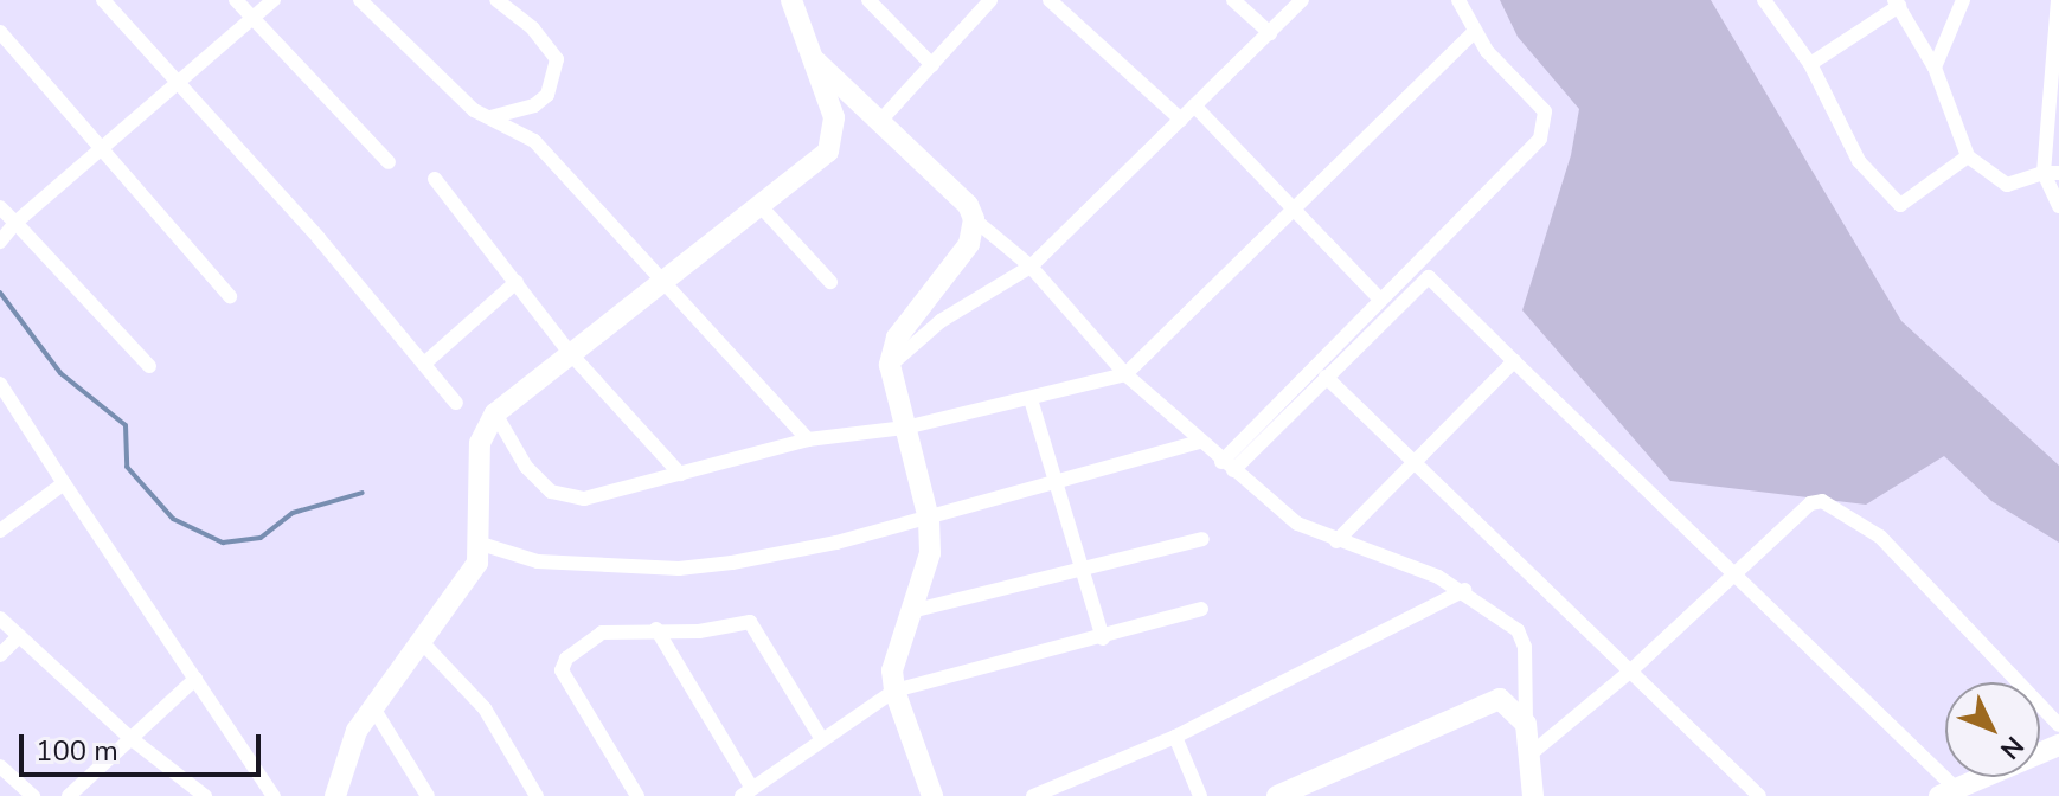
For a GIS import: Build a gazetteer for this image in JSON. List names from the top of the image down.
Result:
{
  "scale_bar": "100 m",
  "north": "bottom right"
}
